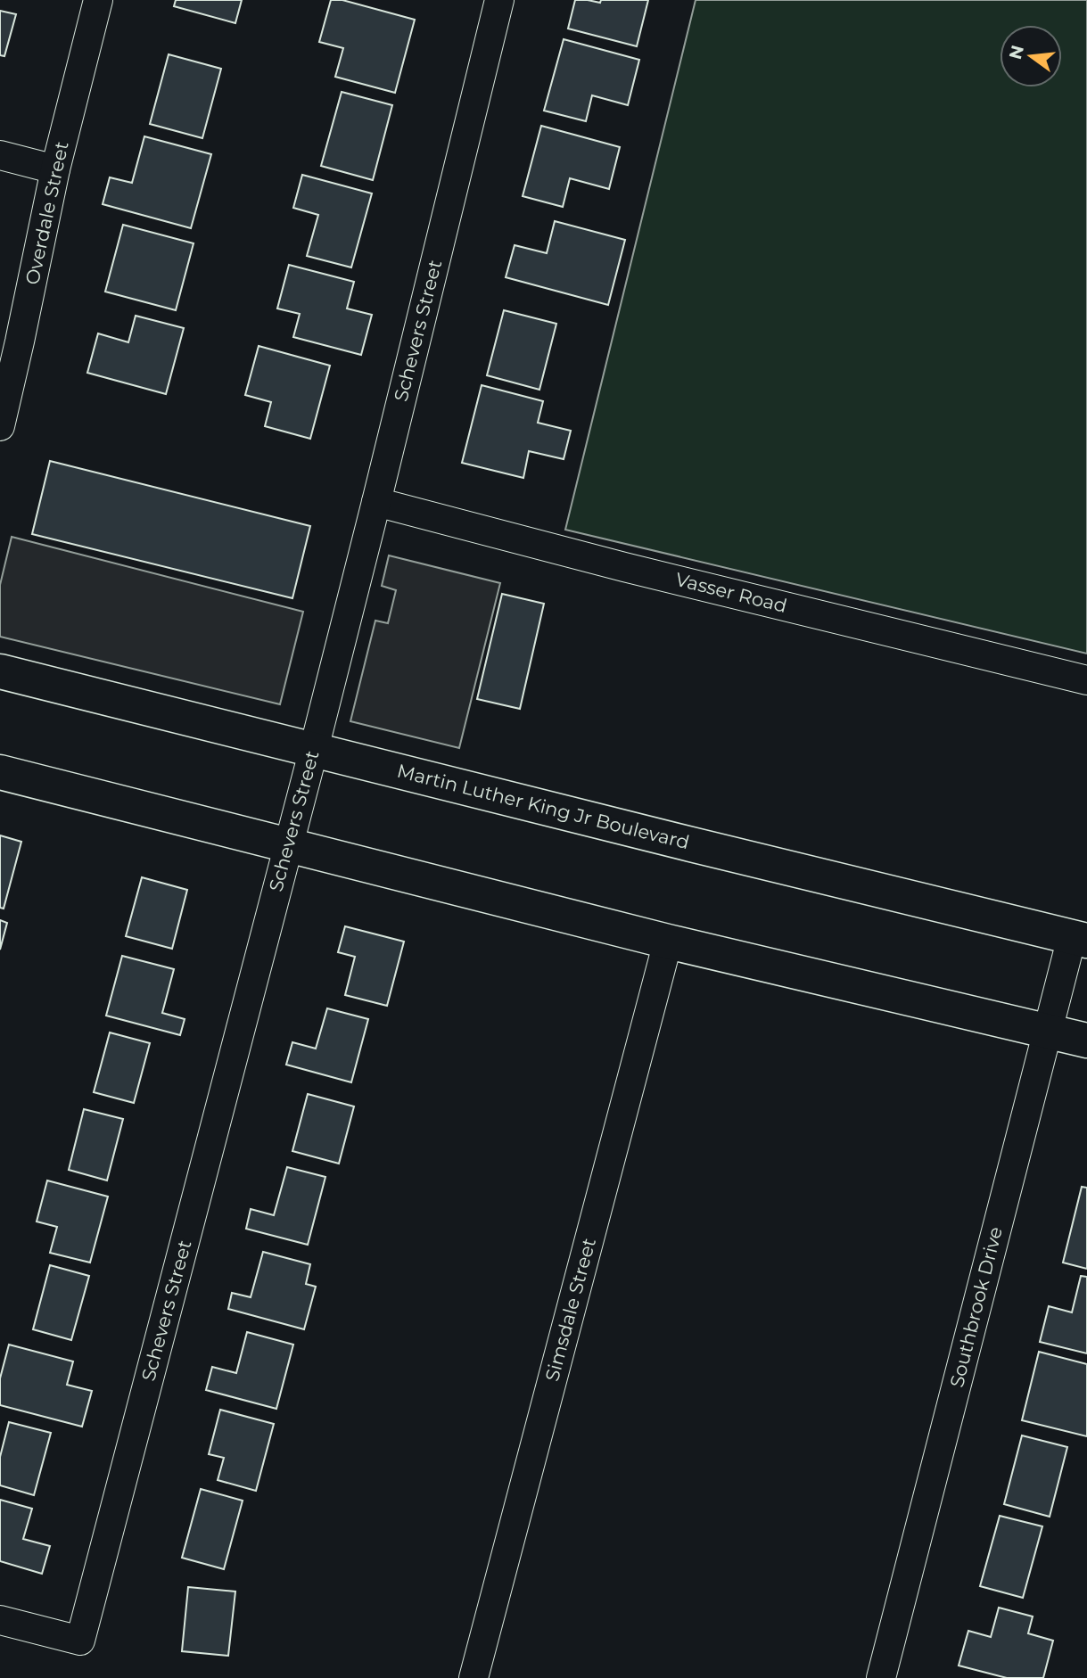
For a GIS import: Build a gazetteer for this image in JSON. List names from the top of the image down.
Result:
{
  "streets": {
    "main road": ["Martin Luther King Jr Boulevard"],
    "street": [
      "Overdale Street",
      "Schevers Street",
      "Vasser Road",
      "Southbrook Drive",
      "Simsdale Street"
    ]
  },
  "crossings": [
    ["Schevers Street", "Vasser Road"],
    ["Schevers Street", "Martin Luther King Jr Boulevard"],
    ["Martin Luther King Jr Boulevard", "Southbrook Drive"]
  ],
  "north": "left"
}
